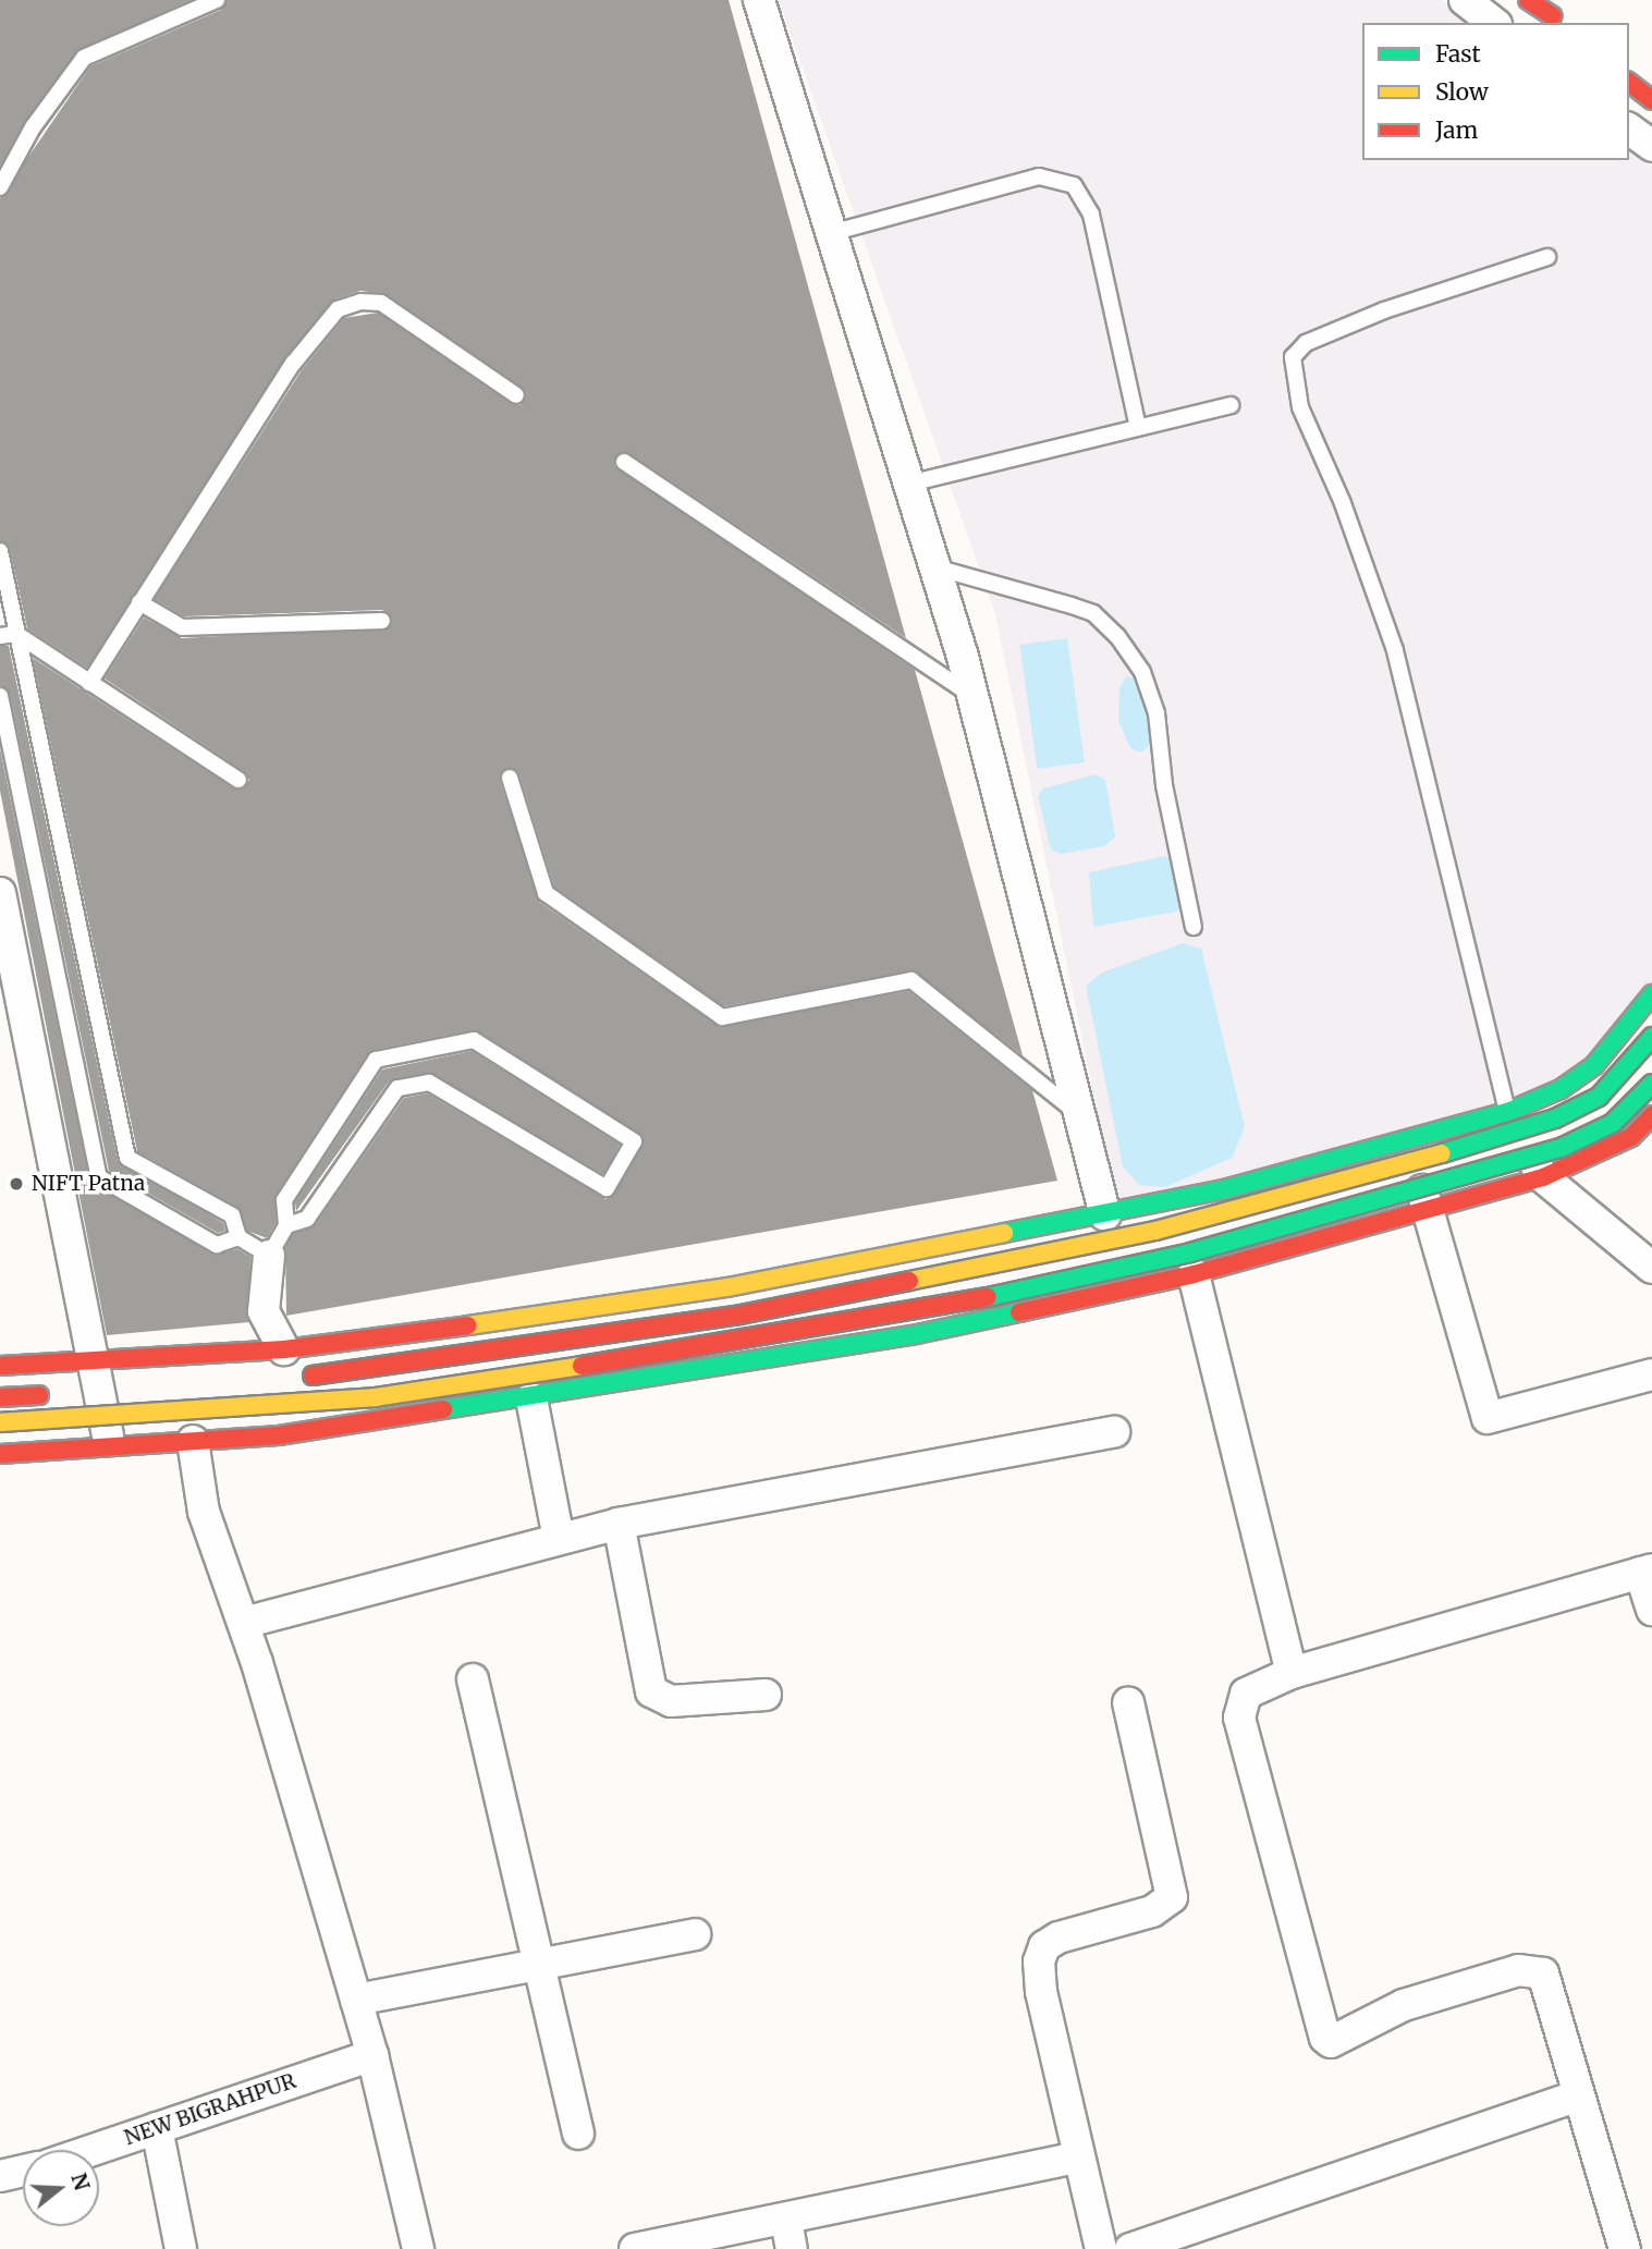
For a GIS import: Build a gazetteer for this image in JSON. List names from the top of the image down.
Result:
{
  "streets": {
    "street": ["NEW BIGRAHPUR"]
  },
  "places": ["NIFT Patna"],
  "legend": ["Fast", "Slow", "Jam"],
  "north": "right"
}
